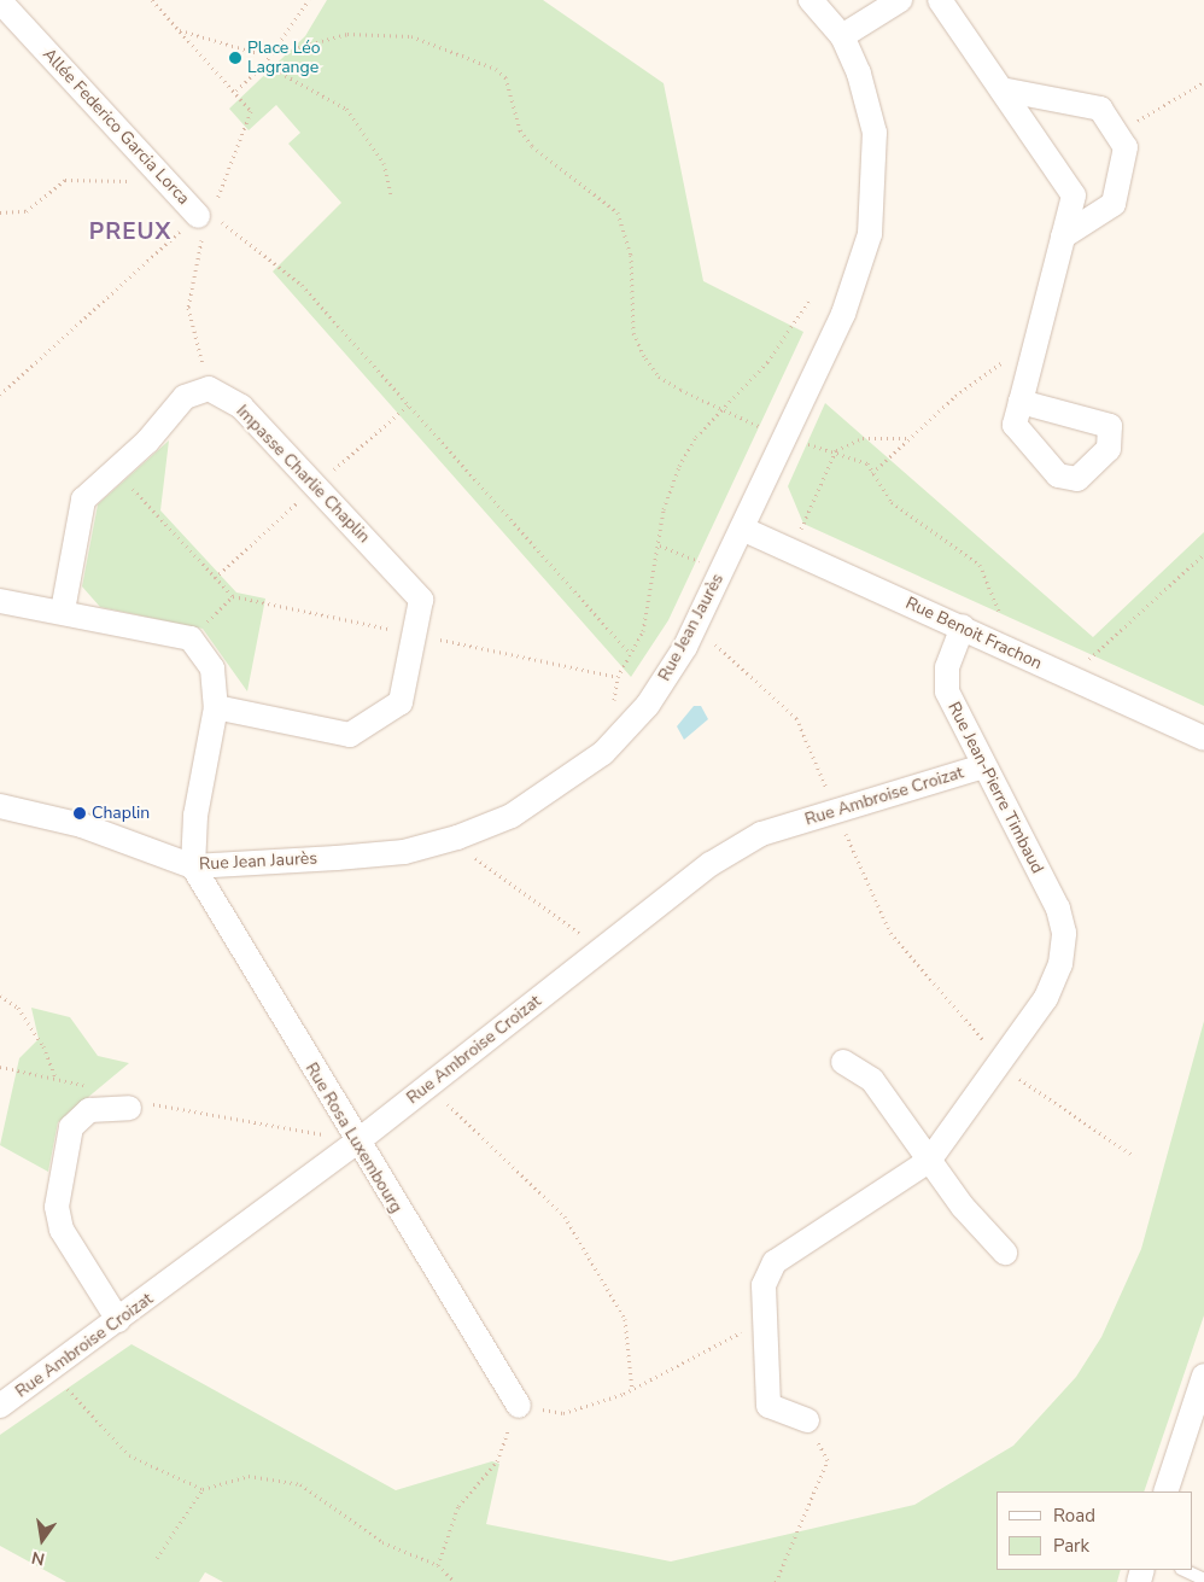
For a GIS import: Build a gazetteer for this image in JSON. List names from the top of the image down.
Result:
{
  "streets": {
    "street": [
      "Allée Federico Garcia Lorca",
      "Impasse Charlie Chaplin",
      "Rue Jean Jaurès",
      "Rue Benoit Frachon",
      "Rue Jean-Pierre Timbaud",
      "Rue Ambroise Croizat",
      "Rue Rosa Luxembourg"
    ]
  },
  "crossings": [
    ["Rue Jean Jaurès", "Rue Benoit Frachon"],
    ["Rue Jean Jaurès", "Rue Rosa Luxembourg"],
    ["Rue Benoit Frachon", "Rue Jean-Pierre Timbaud"],
    ["Rue Jean-Pierre Timbaud", "Rue Ambroise Croizat"],
    ["Rue Ambroise Croizat", "Rue Rosa Luxembourg"]
  ],
  "districts": ["PREUX"],
  "places": ["Place Léo Lagrange", "Chaplin"],
  "legend": ["Road", "Park"],
  "north": "bottom"
}
